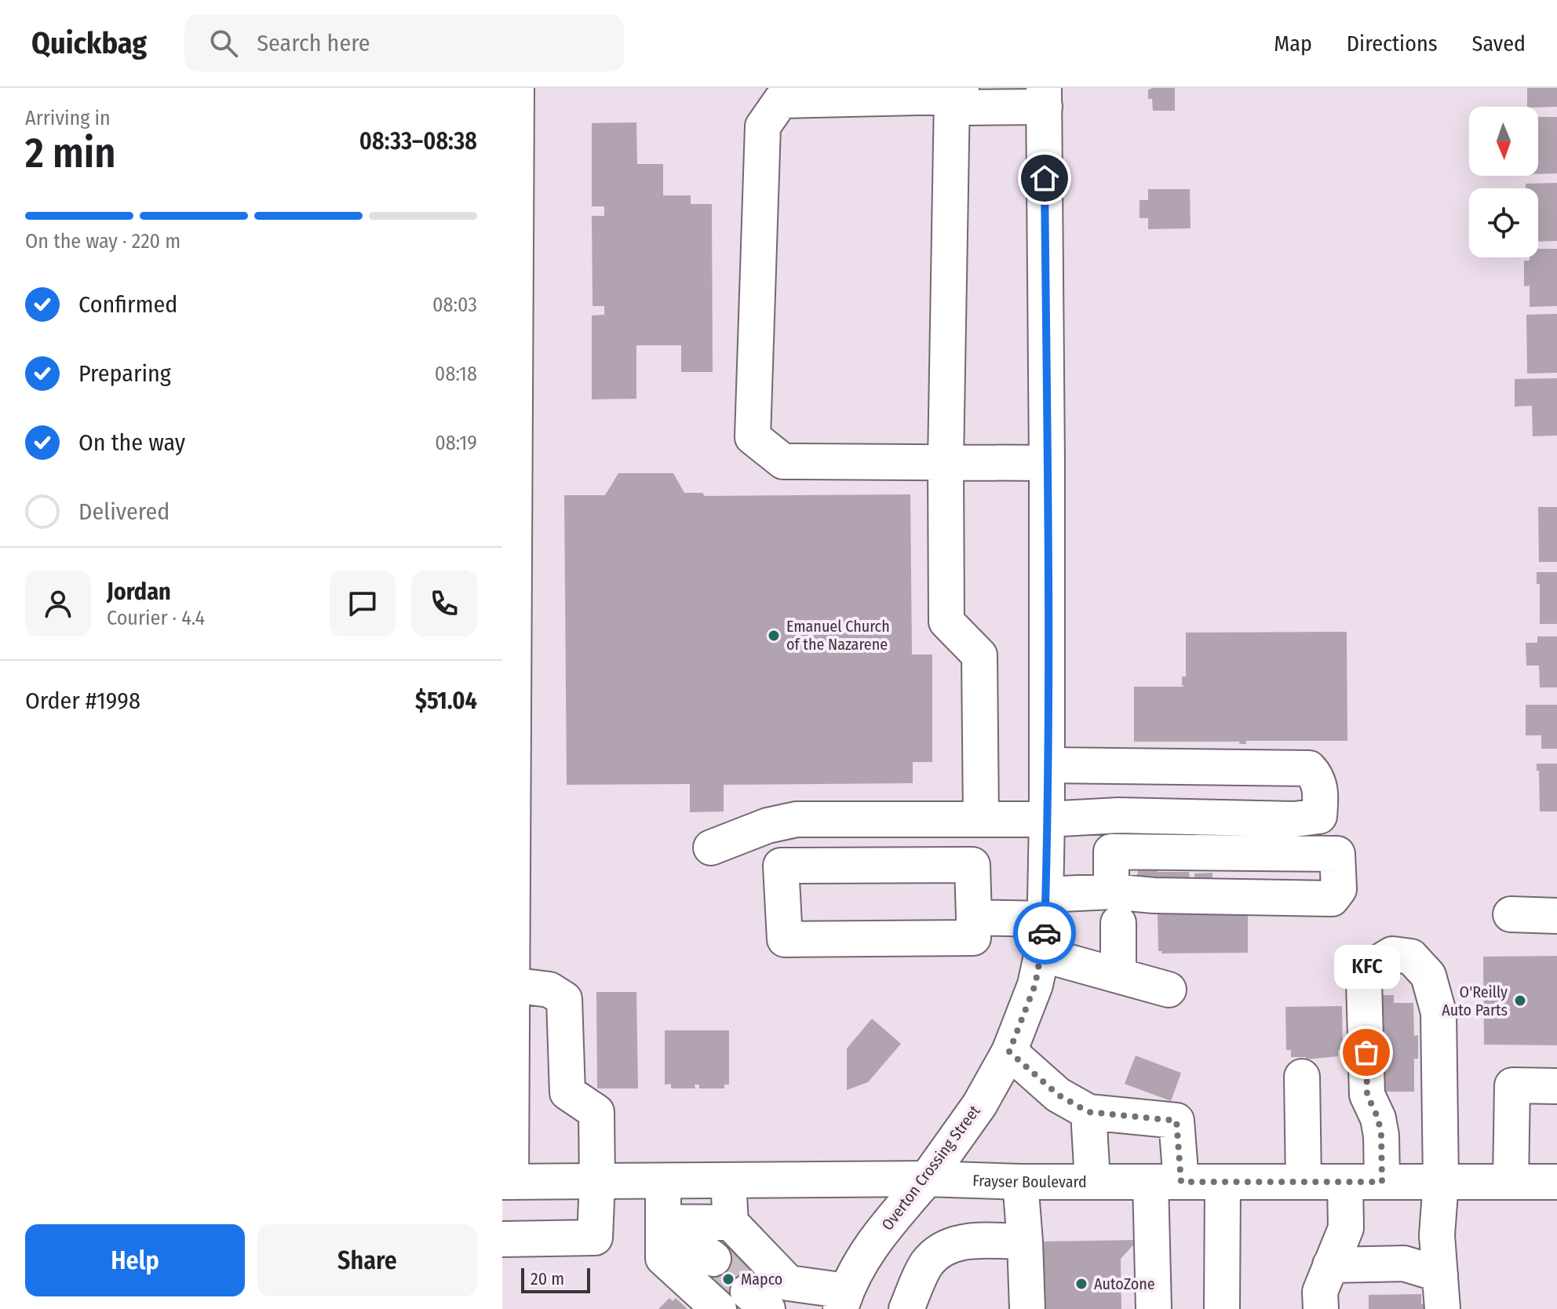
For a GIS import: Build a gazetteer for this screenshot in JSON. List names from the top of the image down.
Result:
{
  "streets": {
    "main road": ["Overton Crossing Street", "Frayser Boulevard"]
  },
  "crossings": [
    ["Overton Crossing Street", "Frayser Boulevard"]
  ],
  "places": [
    "Emanuel Church of the Nazarene",
    "O'Reilly Auto Parts",
    "KFC",
    "Mapco",
    "AutoZone"
  ],
  "scale_bar": "20 m",
  "north": "bottom",
  "page": {
    "header": "Quickbag",
    "search": "Search here",
    "nav": ["Map", "Directions", "Saved"],
    "heading": ["2 min", "Arriving in", "08:33–08:38"],
    "panel": [
      "Jordan",
      "Courier · 4.4",
      "Order #1998",
      "$51.04"
    ],
    "bar": "On the way · 220 m",
    "list": [
      ["Confirmed", "08:03"],
      ["Preparing", "08:18"],
      ["On the way", "08:19"],
      "Delivered"
    ],
    "bubble": "KFC",
    "buttons": ["Help", "Share"],
    "scale": "20 m"
  }
}
